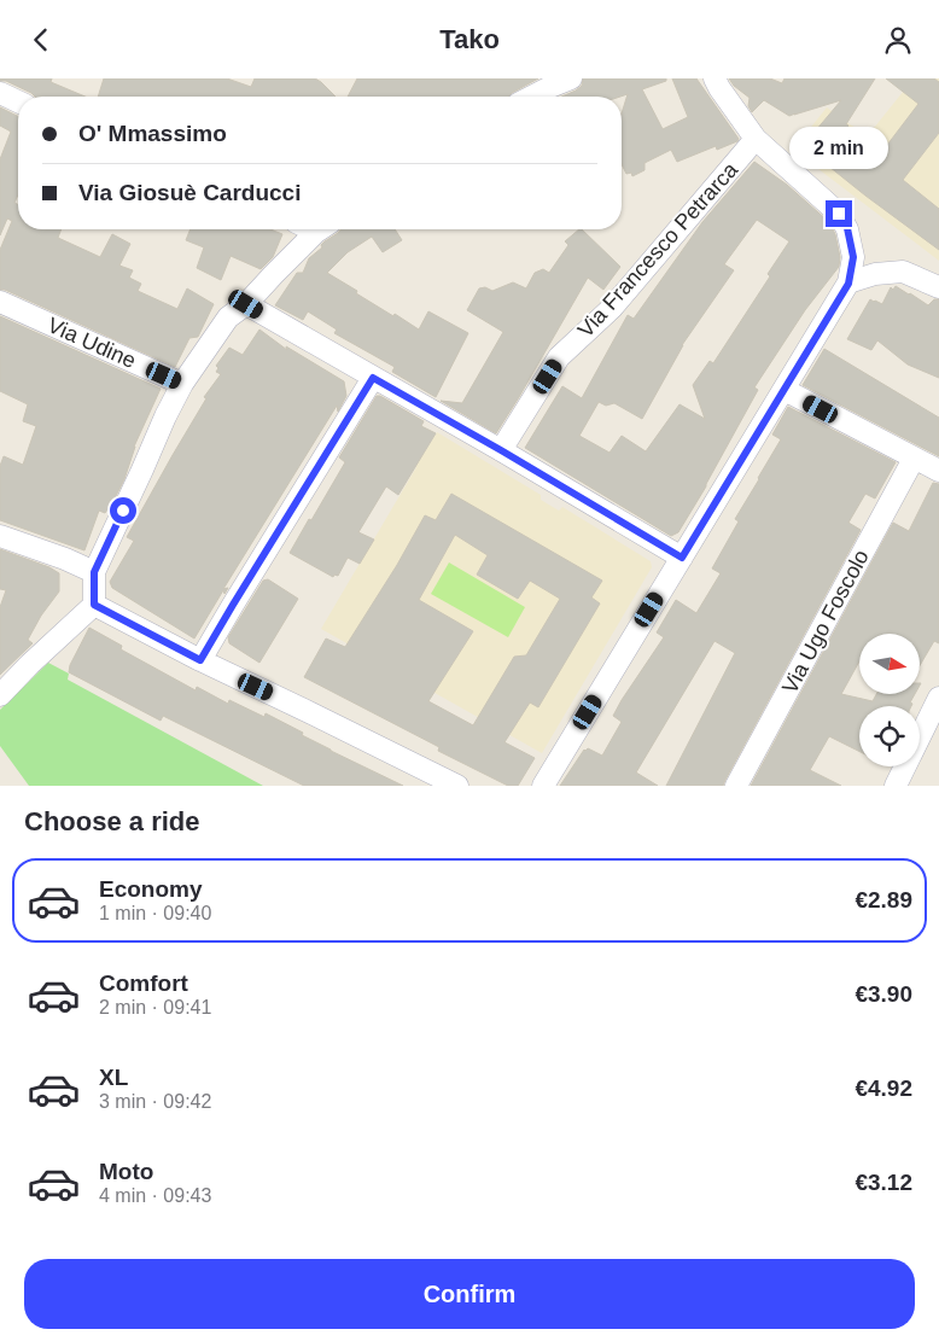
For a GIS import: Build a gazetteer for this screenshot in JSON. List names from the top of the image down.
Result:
{
  "streets": {
    "street": ["Via Francesco Petrarca", "Via Udine", "Via Ugo Foscolo"]
  },
  "north": "right",
  "page": {
    "header": "Tako",
    "banner": ["O' Mmassimo", "Via Giosuè Carducci"],
    "bubble": "2 min",
    "heading": "Choose a ride",
    "list": [
      {
        "name": "Economy",
        "note": "1 min · 09:40",
        "value": "€2.89"
      },
      {
        "name": "Comfort",
        "note": "2 min · 09:41",
        "value": "€3.90"
      },
      {
        "name": "XL",
        "note": "3 min · 09:42",
        "value": "€4.92"
      },
      {
        "name": "Moto",
        "note": "4 min · 09:43",
        "value": "€3.12"
      }
    ],
    "buttons": "Confirm"
  }
}
